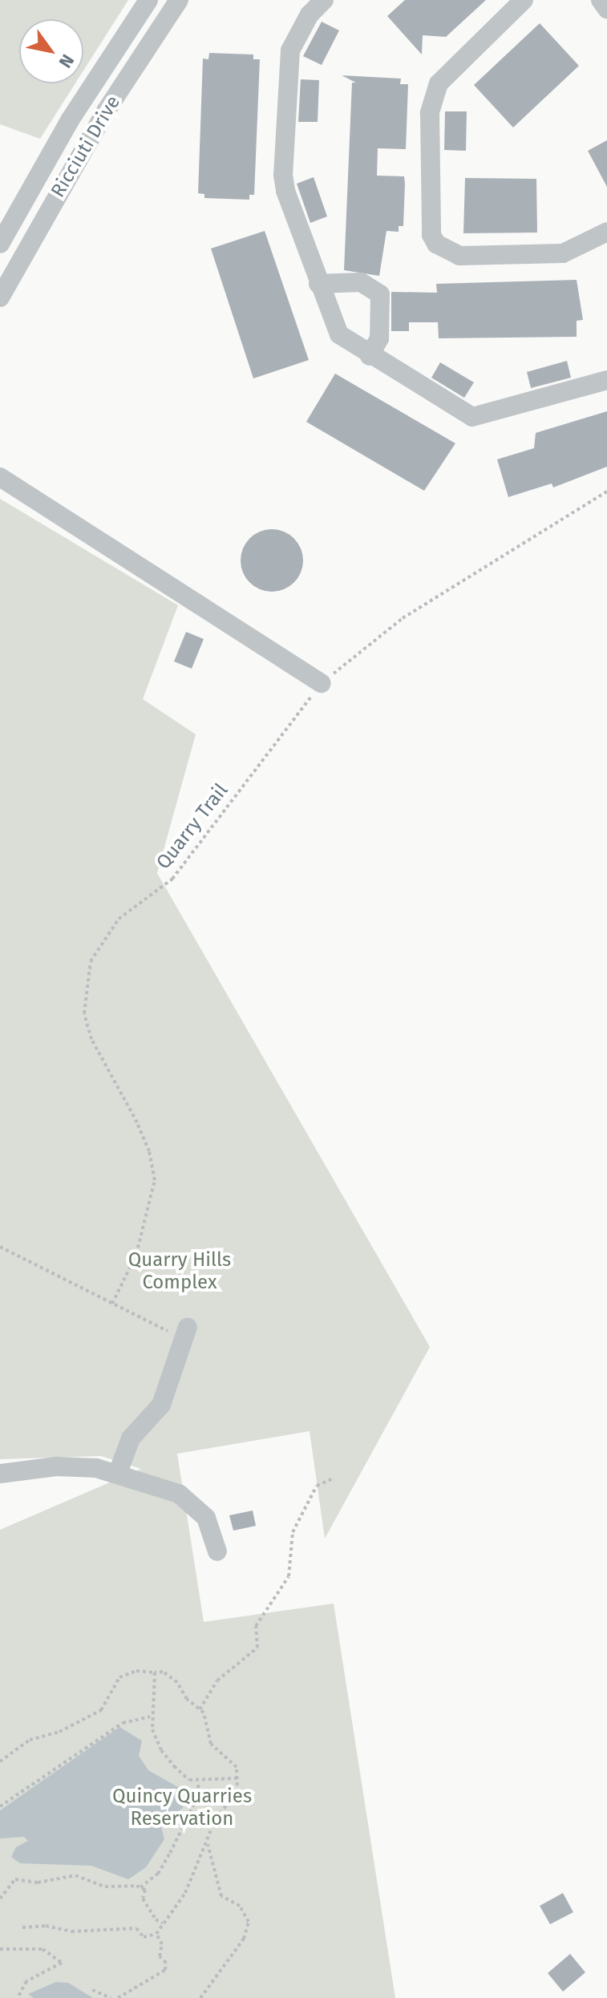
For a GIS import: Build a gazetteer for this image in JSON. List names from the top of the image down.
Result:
{
  "streets": {
    "street": ["Ricciuti Drive"],
    "path": ["Quarry Trail"]
  },
  "parks": ["Quarry Hills Complex", "Quincy Quarries Reservation"],
  "north": "bottom right"
}
